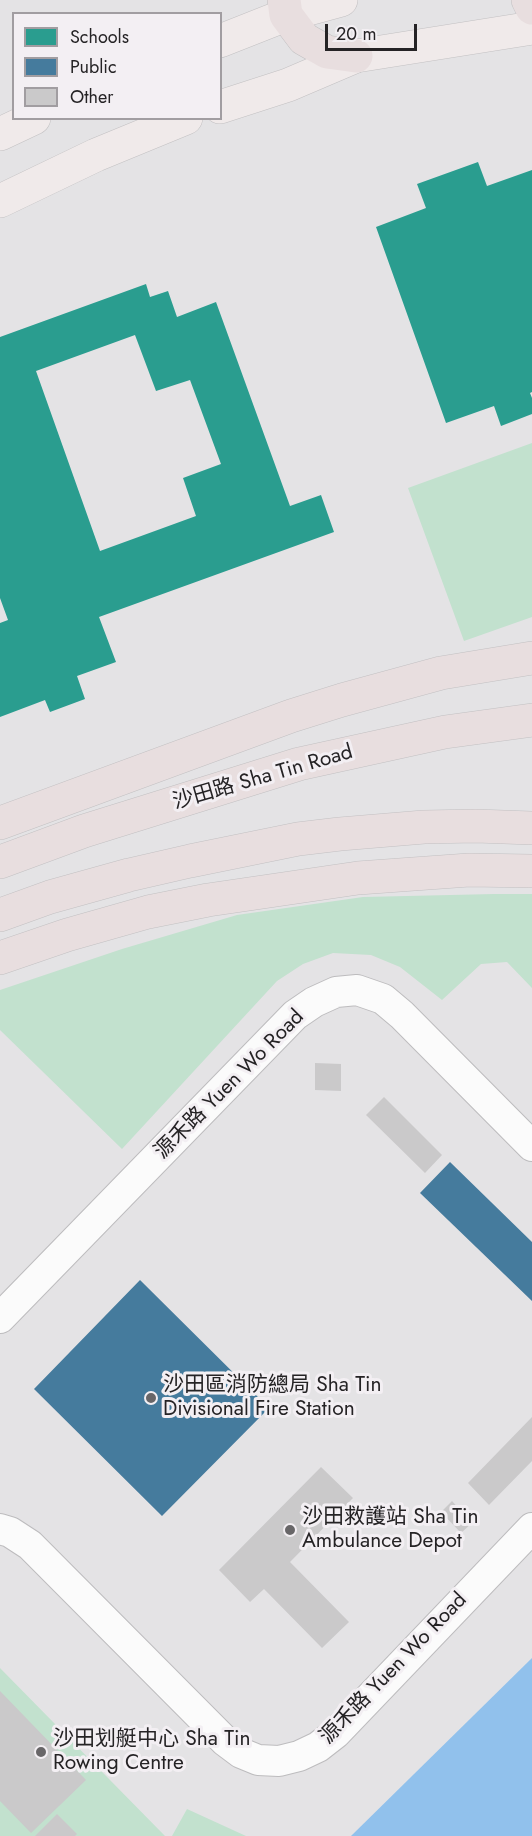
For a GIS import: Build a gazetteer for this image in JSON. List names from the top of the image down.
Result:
{
  "streets": {
    "highway": ["沙田路 Sha Tin Road"],
    "street": ["源禾路 Yuen Wo Road"]
  },
  "places": ["沙田區消防總局 Sha Tin Divisional Fire Station", "沙田救護站 Sha Tin Ambulance Depot", "沙田划艇中心 Sha Tin Rowing Centre"],
  "legend": ["Schools", "Public", "Other"],
  "scale_bar": "20 m"
}
